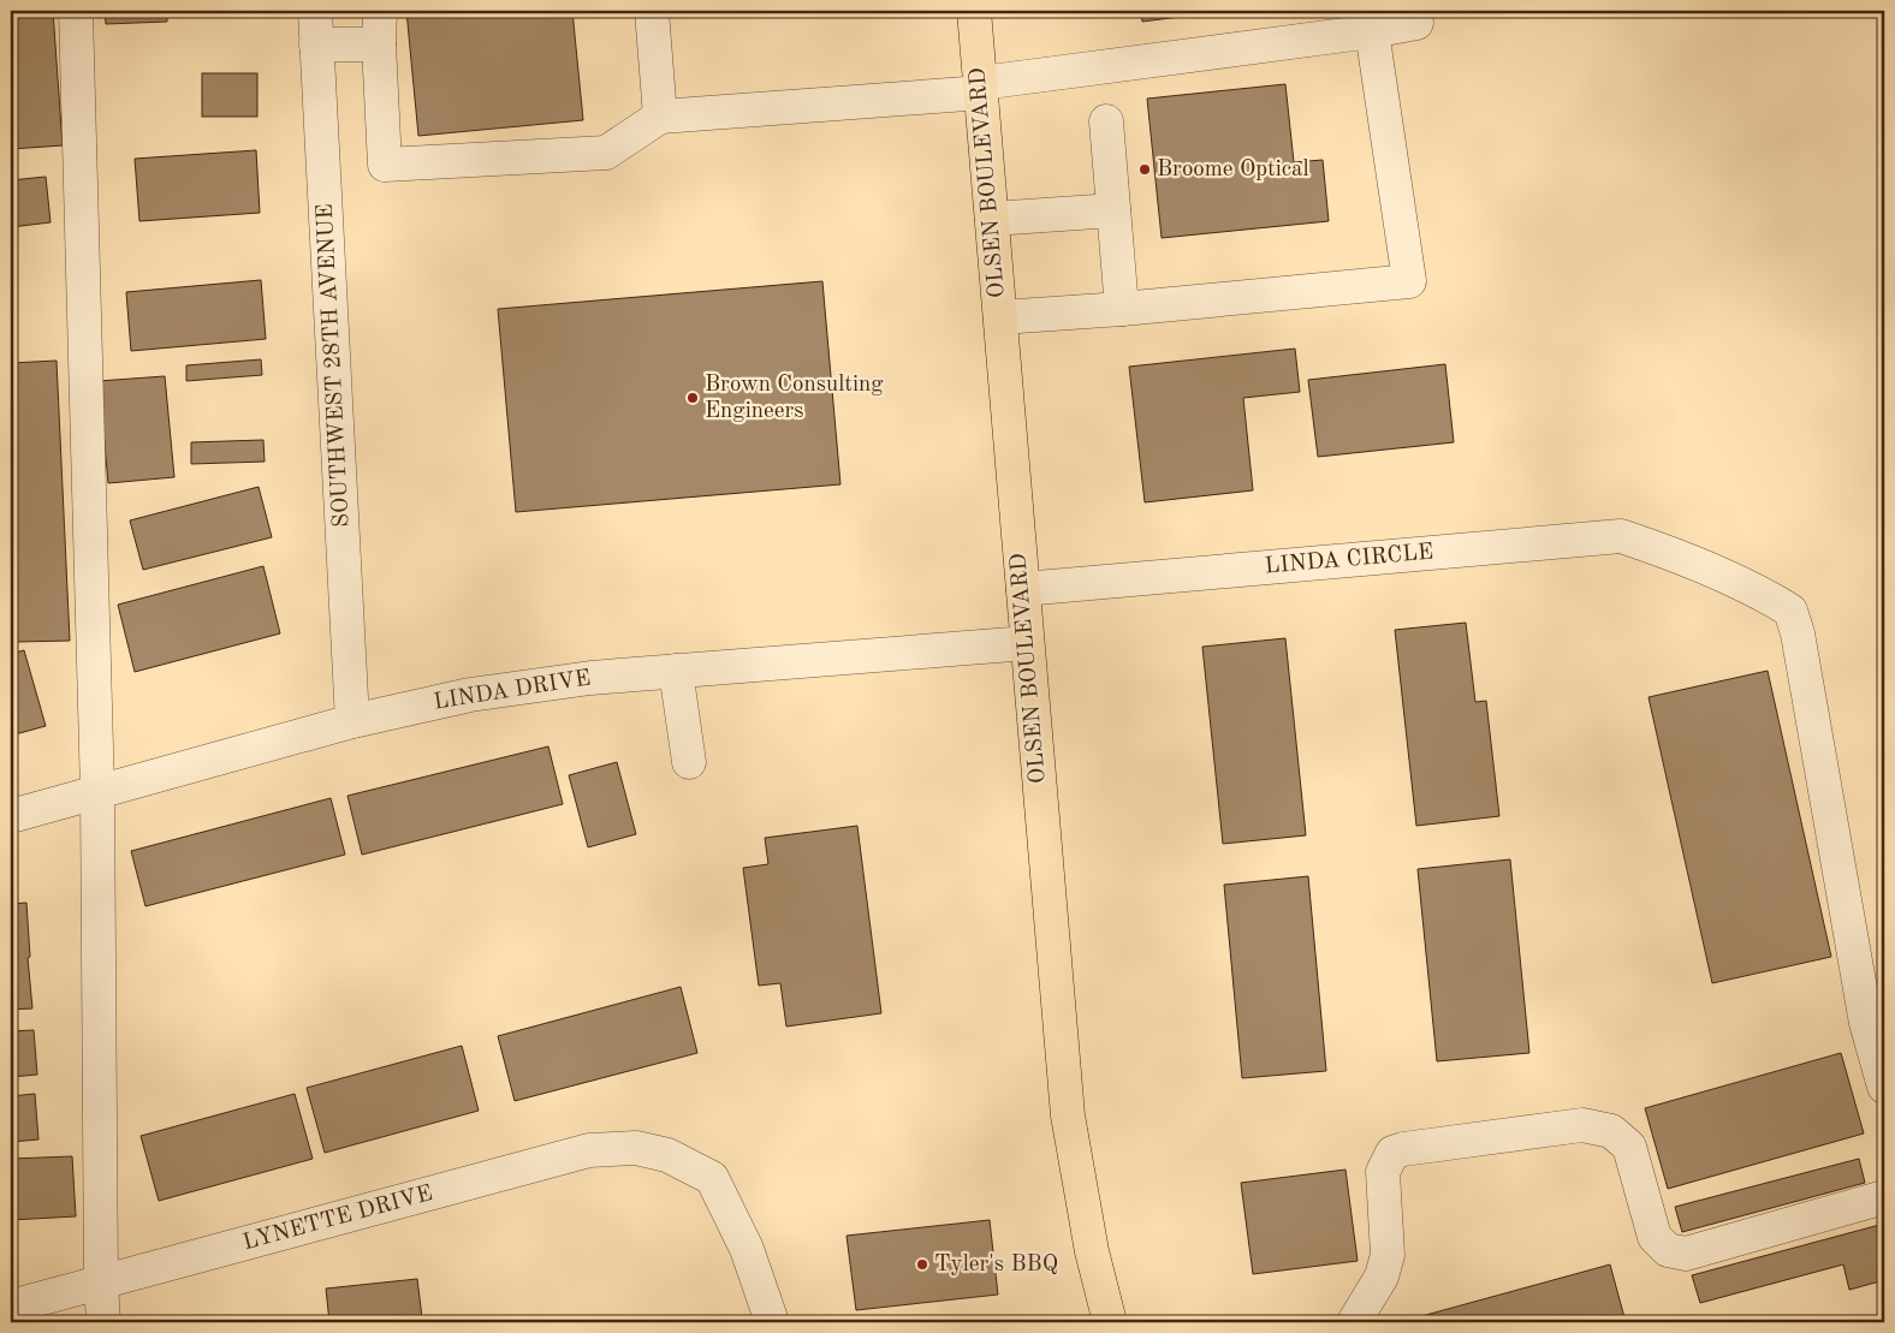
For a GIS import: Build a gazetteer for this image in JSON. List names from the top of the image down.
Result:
{
  "streets": {
    "main road": ["OLSEN BOULEVARD"],
    "street": [
      "SOUTHWEST 28TH AVENUE",
      "LINDA CIRCLE",
      "LINDA DRIVE",
      "LYNETTE DRIVE"
    ]
  },
  "crossings": [
    ["OLSEN BOULEVARD", "LINDA CIRCLE"],
    ["OLSEN BOULEVARD", "LINDA DRIVE"],
    ["SOUTHWEST 28TH AVENUE", "LINDA DRIVE"]
  ],
  "places": ["Broome Optical", "Brown Consulting Engineers", "Tyler's BBQ"]
}
